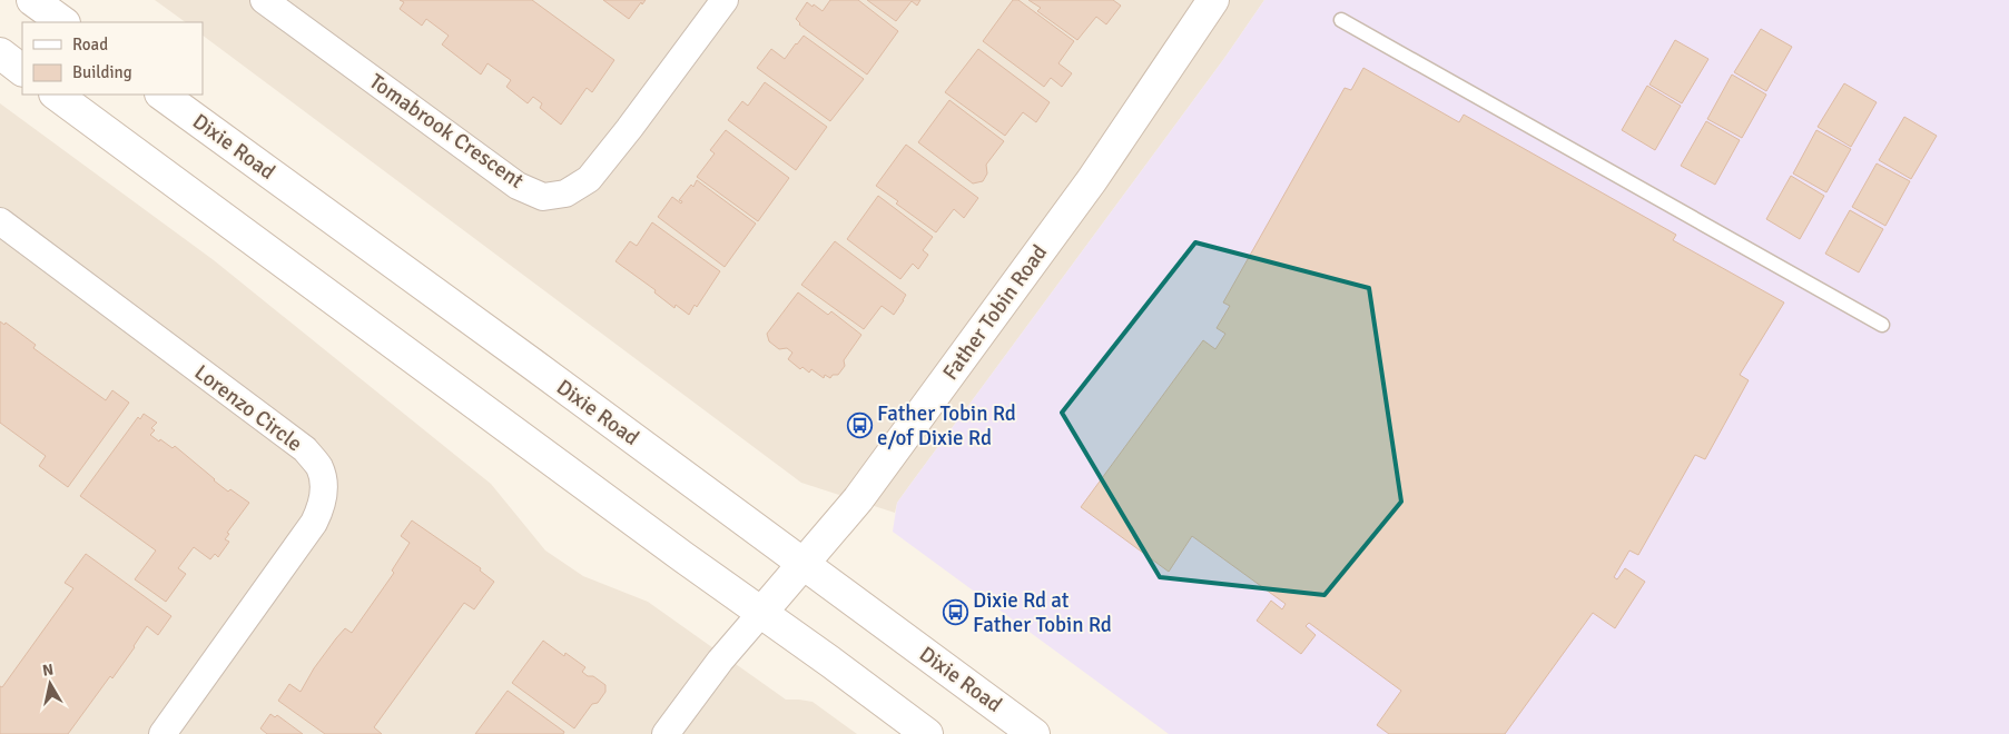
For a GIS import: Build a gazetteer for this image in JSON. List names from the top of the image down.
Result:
{
  "streets": {
    "main road": ["Dixie Road", "Father Tobin Road"],
    "street": ["Tomabrook Crescent", "Lorenzo Circle"]
  },
  "crossings": [
    ["Dixie Road", "Father Tobin Road"]
  ],
  "places": {
    "bus stop": ["Father Tobin Rd e/of Dixie Rd", "Dixie Rd at Father Tobin Rd"]
  },
  "legend": ["Road", "Building"],
  "north": "top"
}
